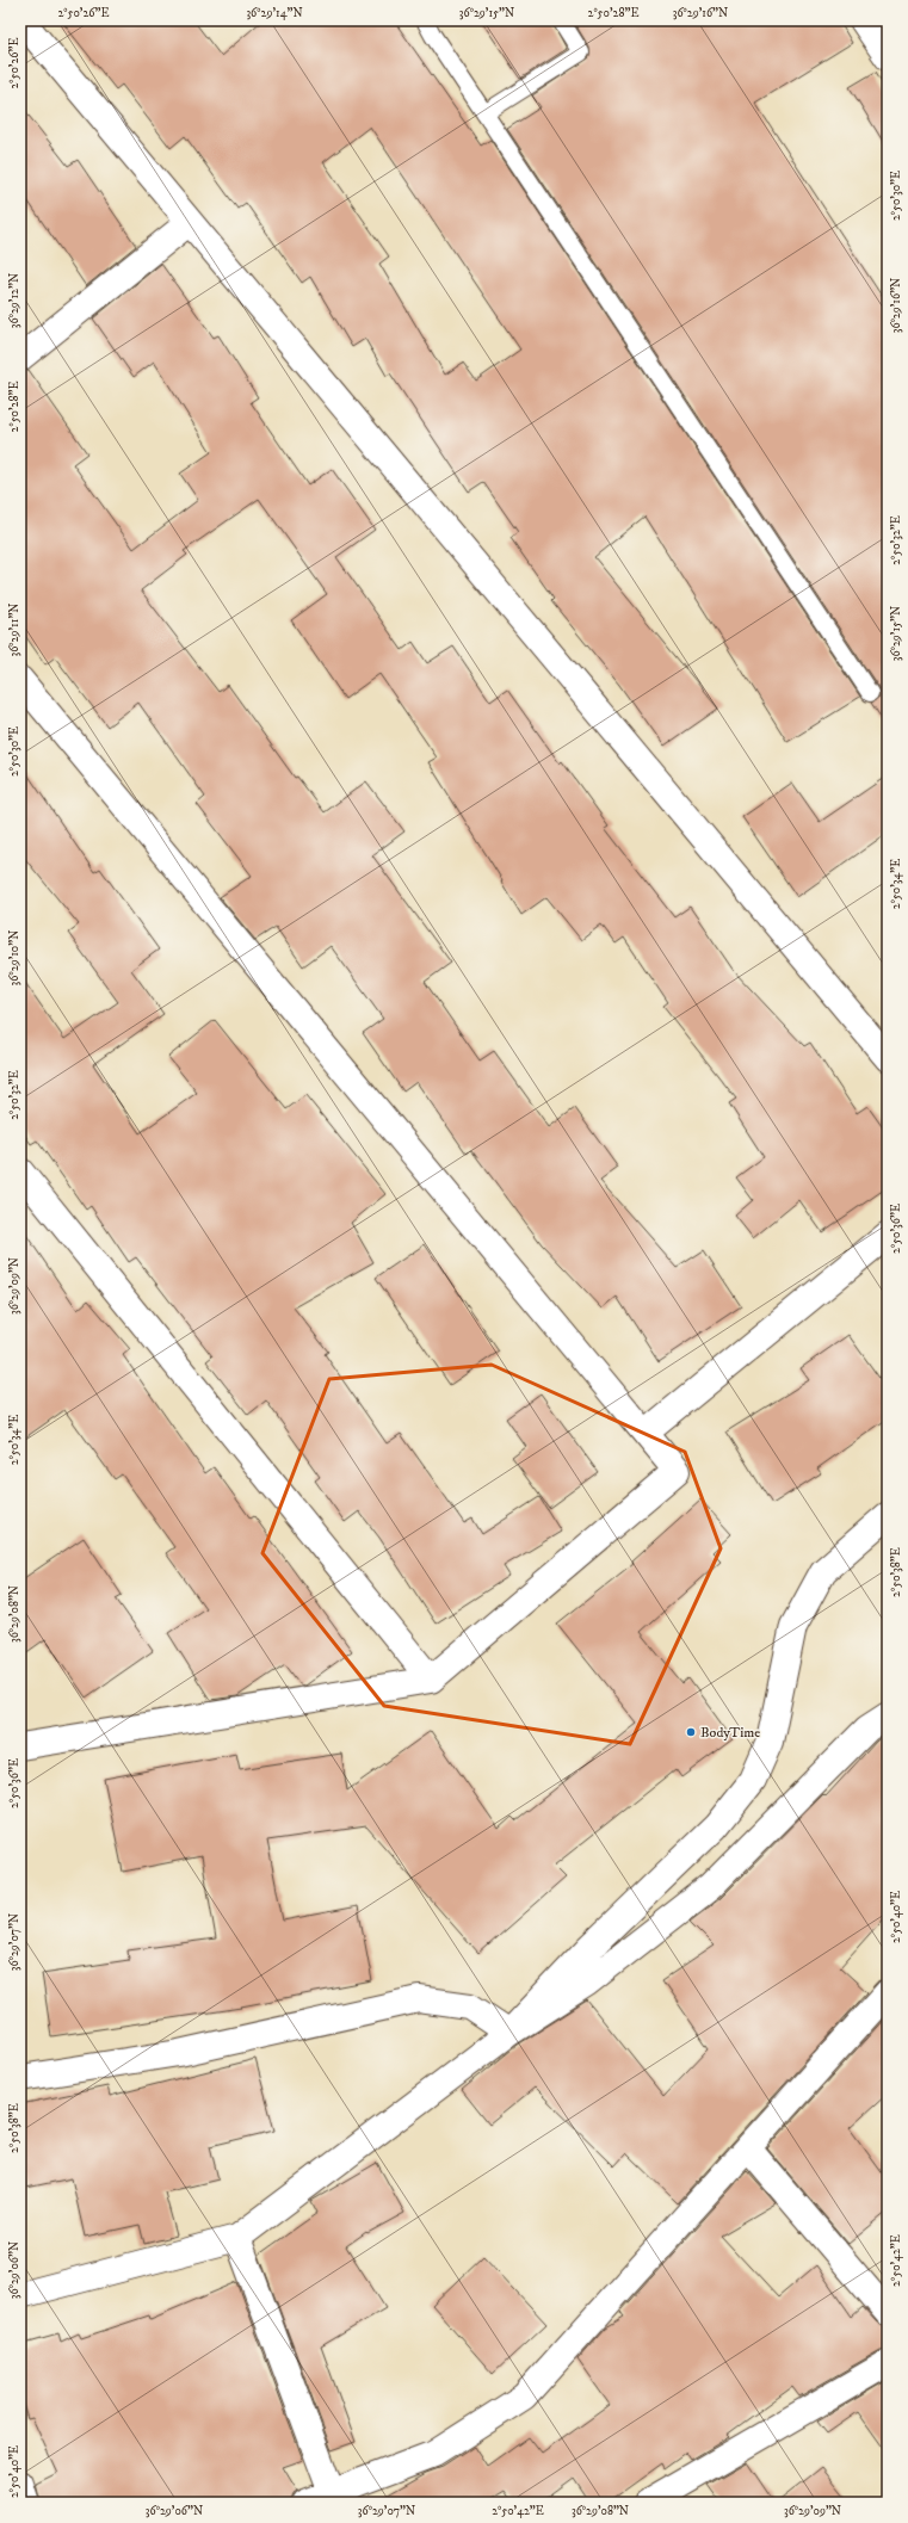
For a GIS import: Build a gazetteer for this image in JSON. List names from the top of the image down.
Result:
{
  "places": ["BodyTime"],
  "coordinates": [
    "2°50'26\"E",
    "36°29'14\"N",
    "36°29'15\"N",
    "2°50'28\"E",
    "36°29'16\"N",
    "2°50'30\"E",
    "36°29'12\"N",
    "2°50'32\"E",
    "36°29'11\"N",
    "2°50'34\"E",
    "36°29'10\"N",
    "2°50'36\"E",
    "36°29'09\"N",
    "2°50'38\"E",
    "36°29'08\"N",
    "2°50'40\"E",
    "36°29'07\"N",
    "2°50'42\"E",
    "36°29'06\"N"
  ]
}
